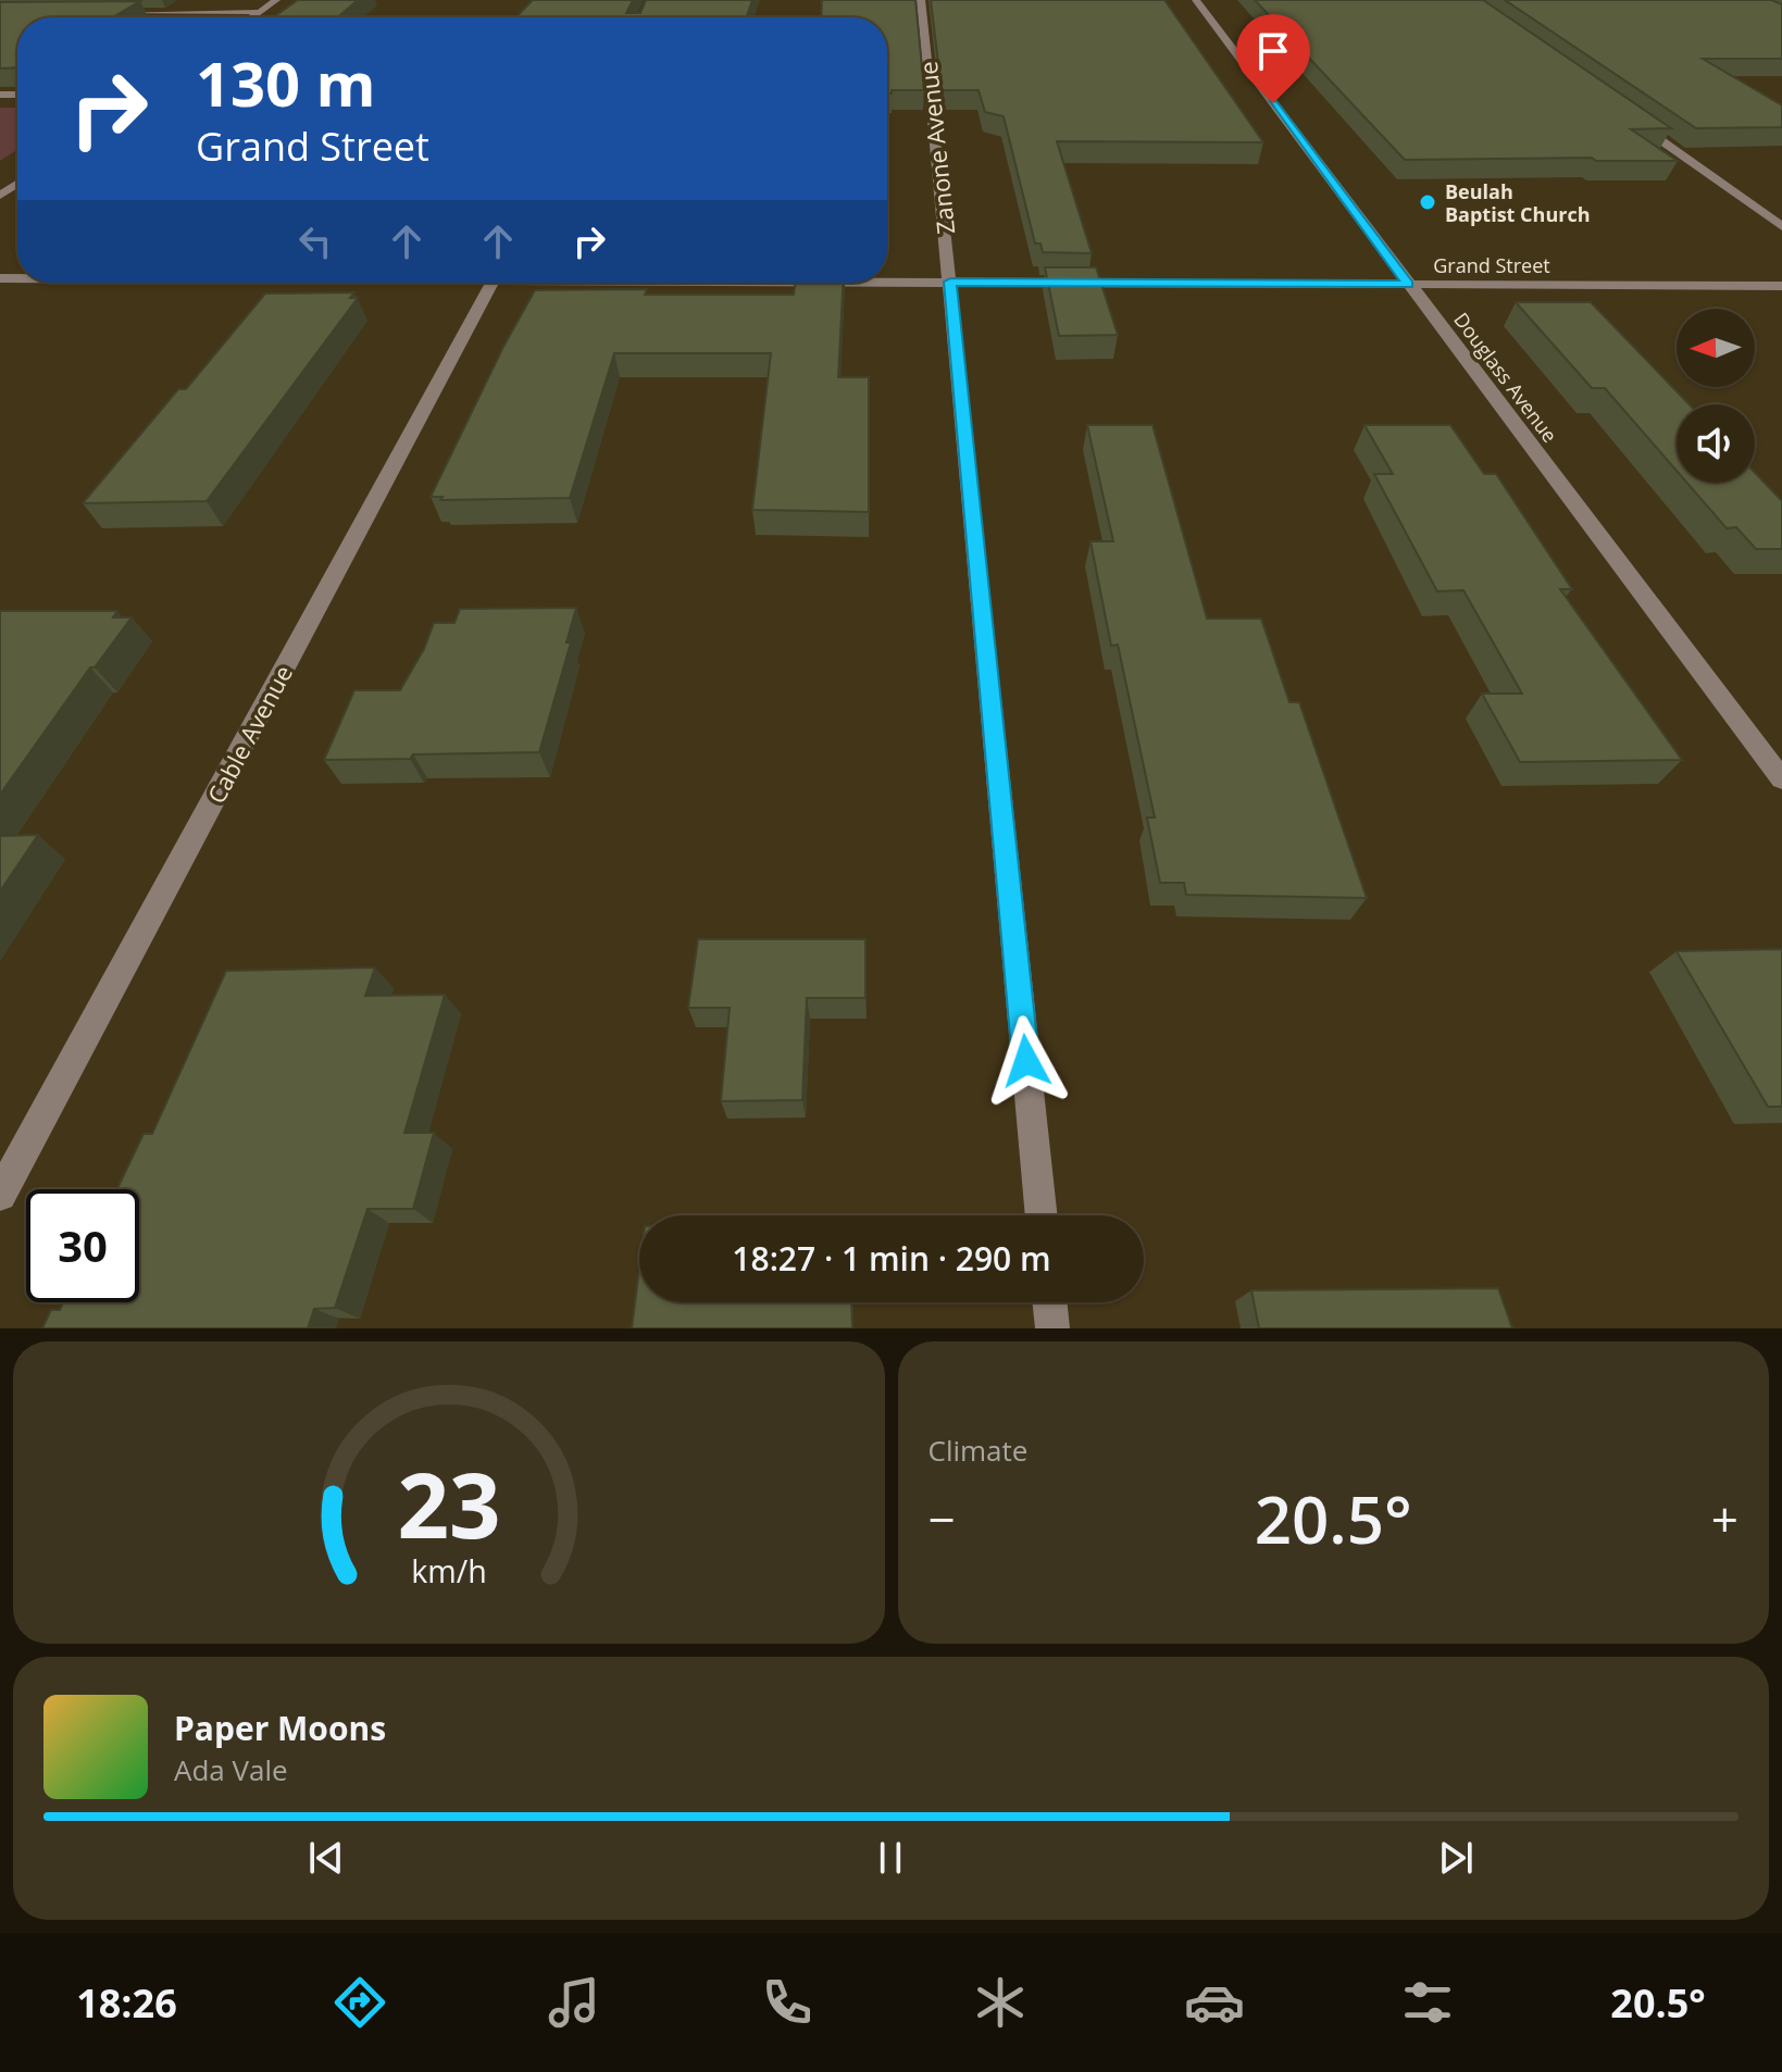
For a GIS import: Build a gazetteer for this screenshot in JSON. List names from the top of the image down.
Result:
{
  "streets": {
    "street": [
      "Zanone Avenue",
      "Grand Street",
      "Douglass Avenue",
      "Cable Avenue"
    ]
  },
  "crossings": [
    ["Zanone Avenue", "Grand Street"],
    ["Grand Street", "Douglass Avenue"]
  ],
  "places": ["Beulah Baptist Church"],
  "north": "left",
  "page": {
    "turn": ["130 m", "Grand Street"],
    "limit": "30",
    "trip": "18:27 · 1 min · 290 m",
    "tile": "Climate",
    "heat": ["−", "20.5°", "+"],
    "song": ["Paper Moons", "Ada Vale"],
    "tabs": ["18:26", "20.5°"],
    "gauge": ["23", "km/h"]
  }
}
